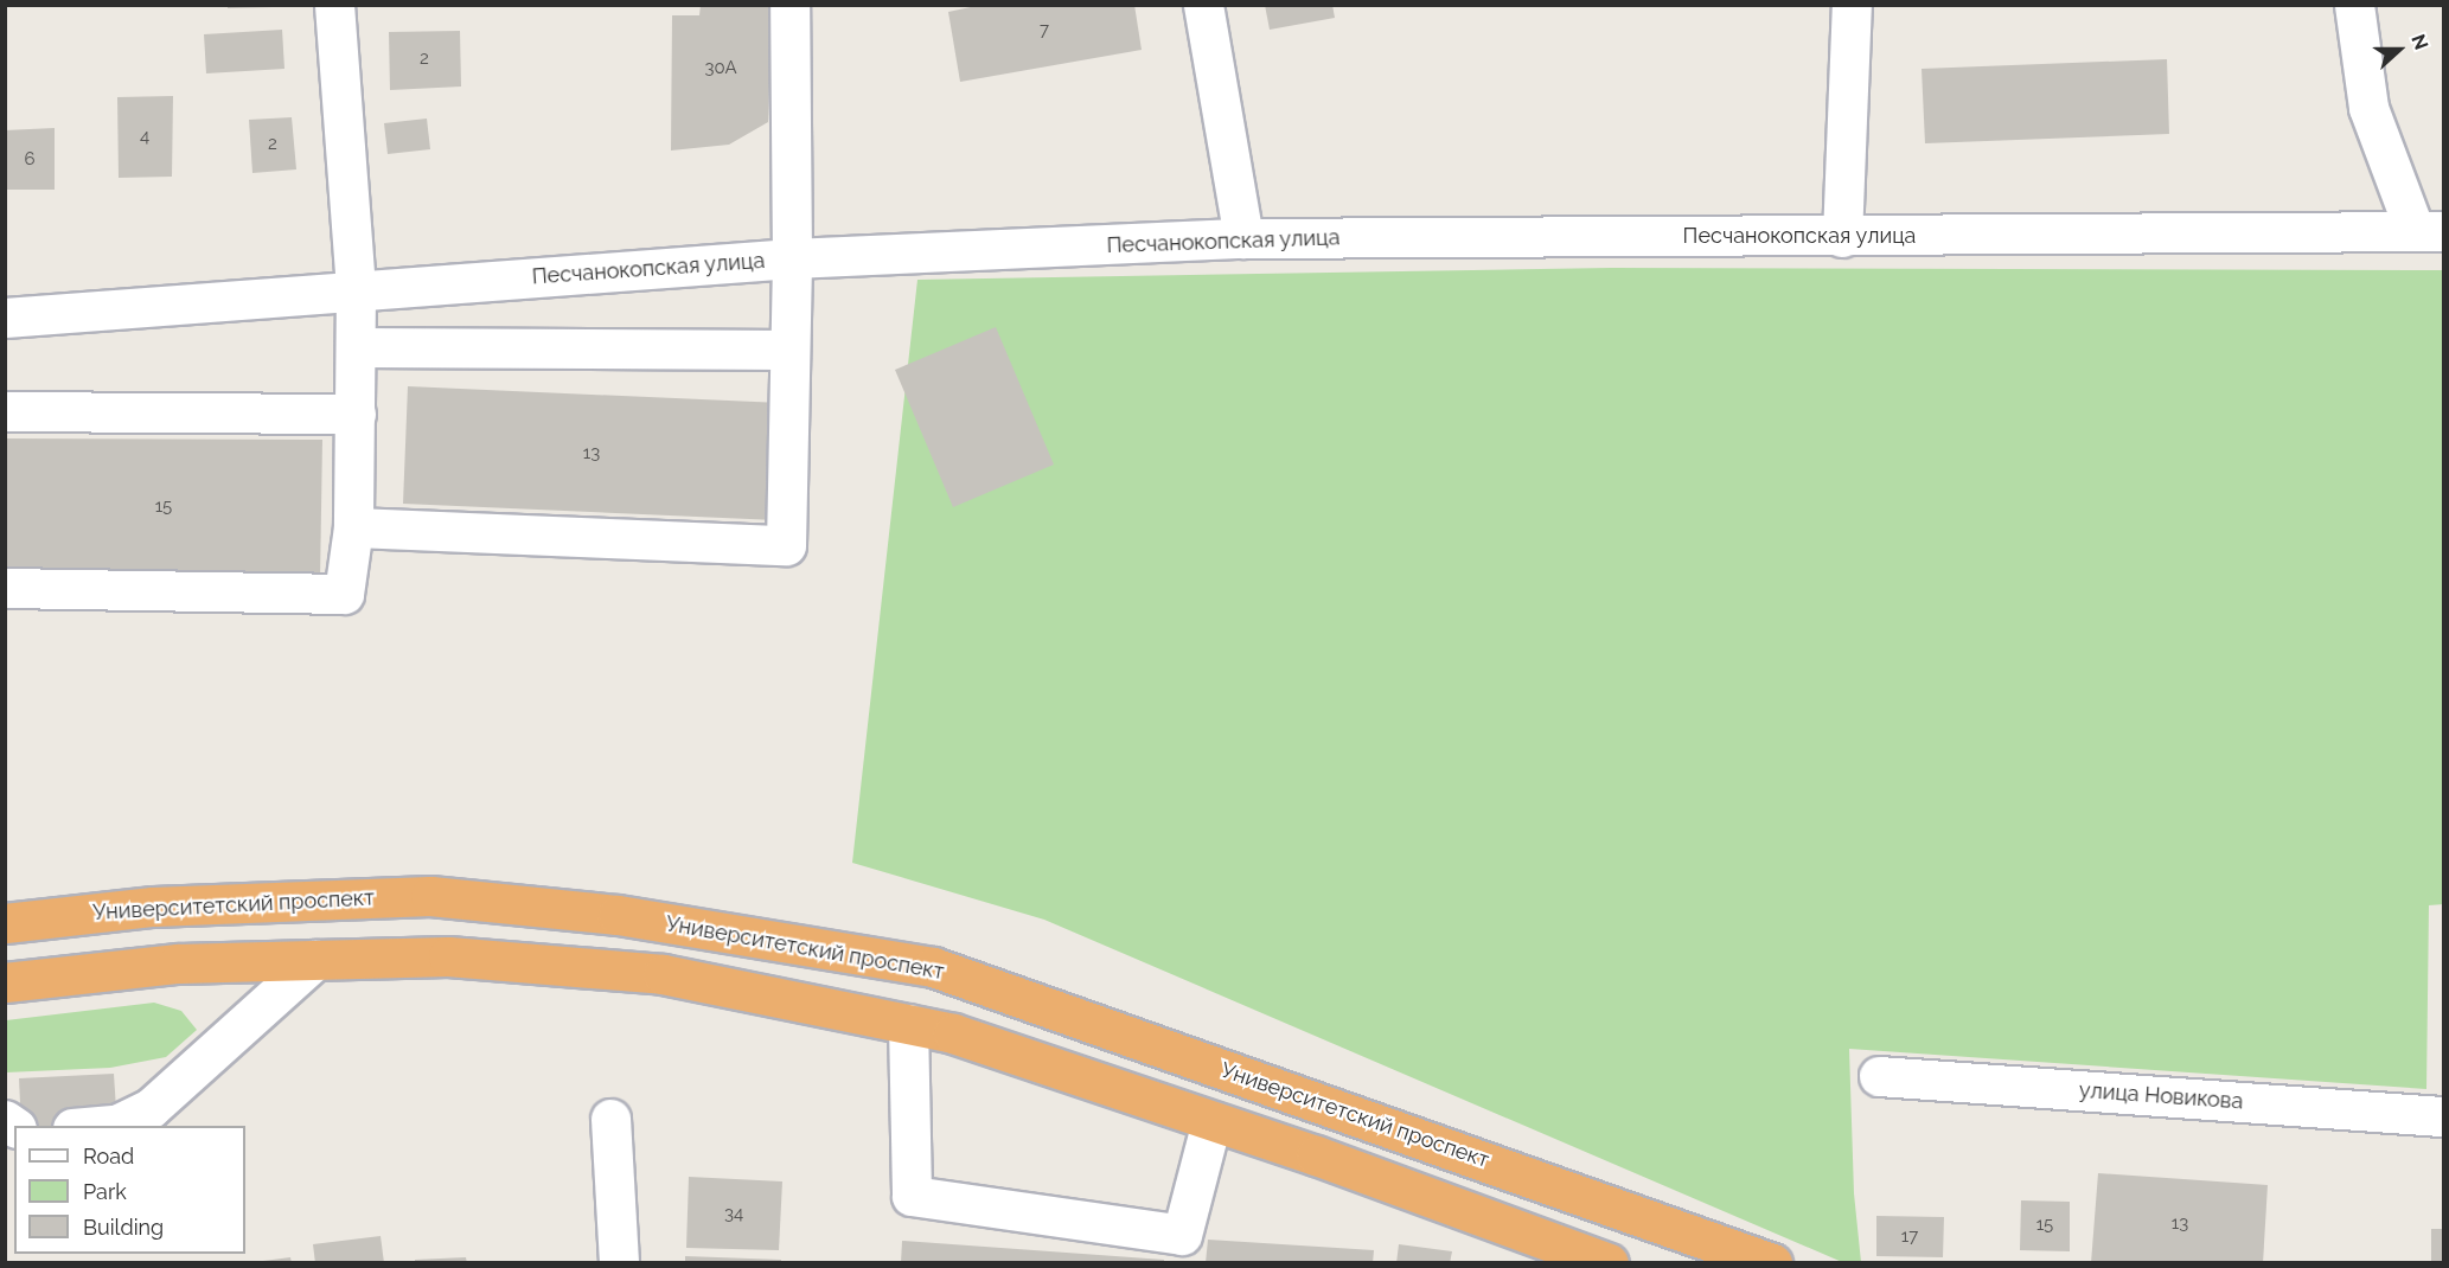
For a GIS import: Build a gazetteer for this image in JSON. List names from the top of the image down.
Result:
{
  "streets": {
    "highway": ["Университетский проспект"],
    "street": ["Песчанокопская улица", "улица Новикова"]
  },
  "house_numbers": [
    "7",
    "2",
    "30А",
    "4",
    "2",
    "6",
    "13",
    "15",
    "34",
    "13",
    "15",
    "17"
  ],
  "legend": ["Road", "Park", "Building"],
  "north": "right"
}
